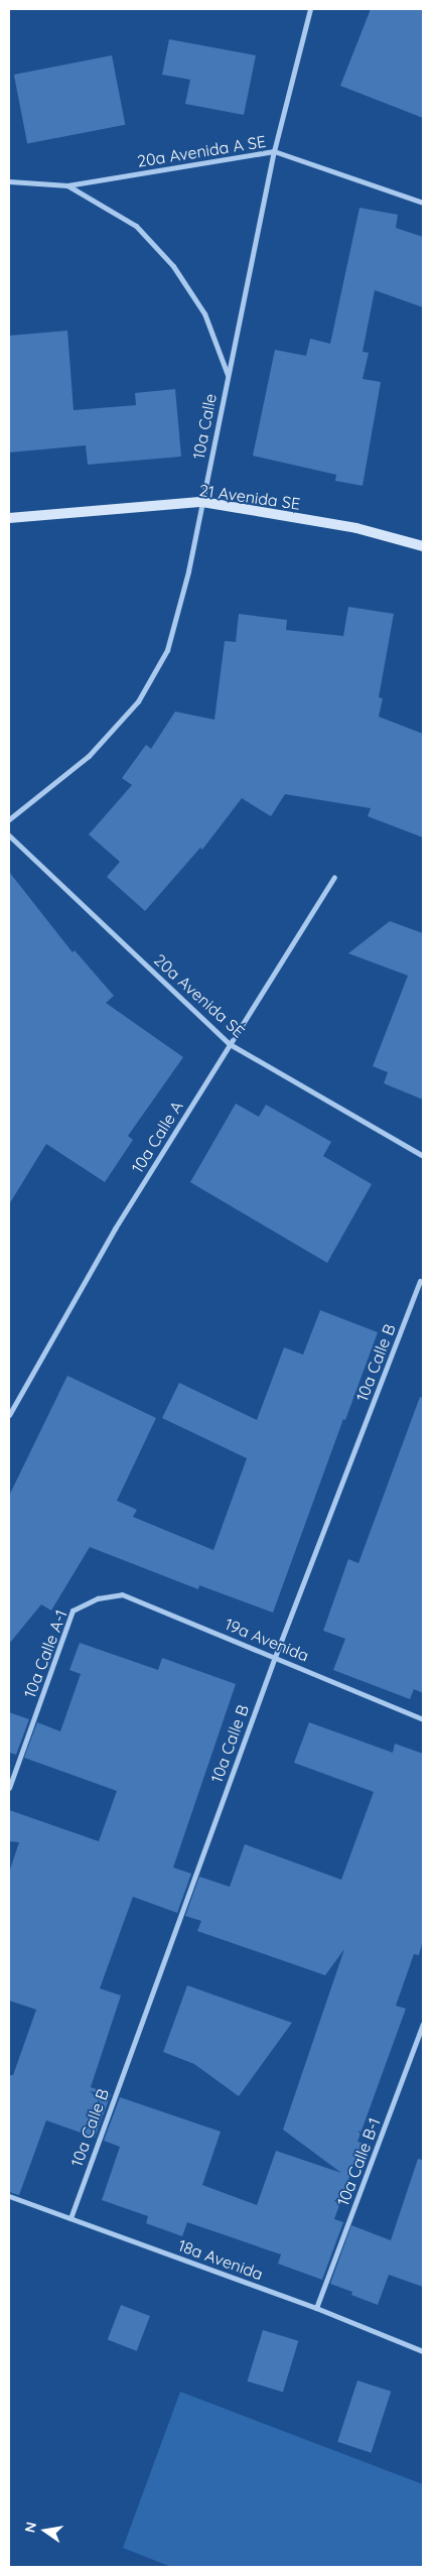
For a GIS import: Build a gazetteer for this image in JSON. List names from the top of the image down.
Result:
{
  "streets": {
    "street": [
      "20a Avenida A SE",
      "10a Calle",
      "21 Avenida SE",
      "20a Avenida SE",
      "10a Calle A",
      "10a Calle B",
      "19a Avenida",
      "10a Calle A-1",
      "10a Calle B-1",
      "18a Avenida"
    ]
  },
  "crossings": [
    ["20a Avenida A SE", "10a Calle"],
    ["10a Calle", "21 Avenida SE"],
    ["20a Avenida SE", "10a Calle A"],
    ["10a Calle B", "19a Avenida"],
    ["10a Calle B", "18a Avenida"],
    ["19a Avenida", "10a Calle A-1"],
    ["10a Calle B-1", "18a Avenida"]
  ],
  "north": "left"
}
